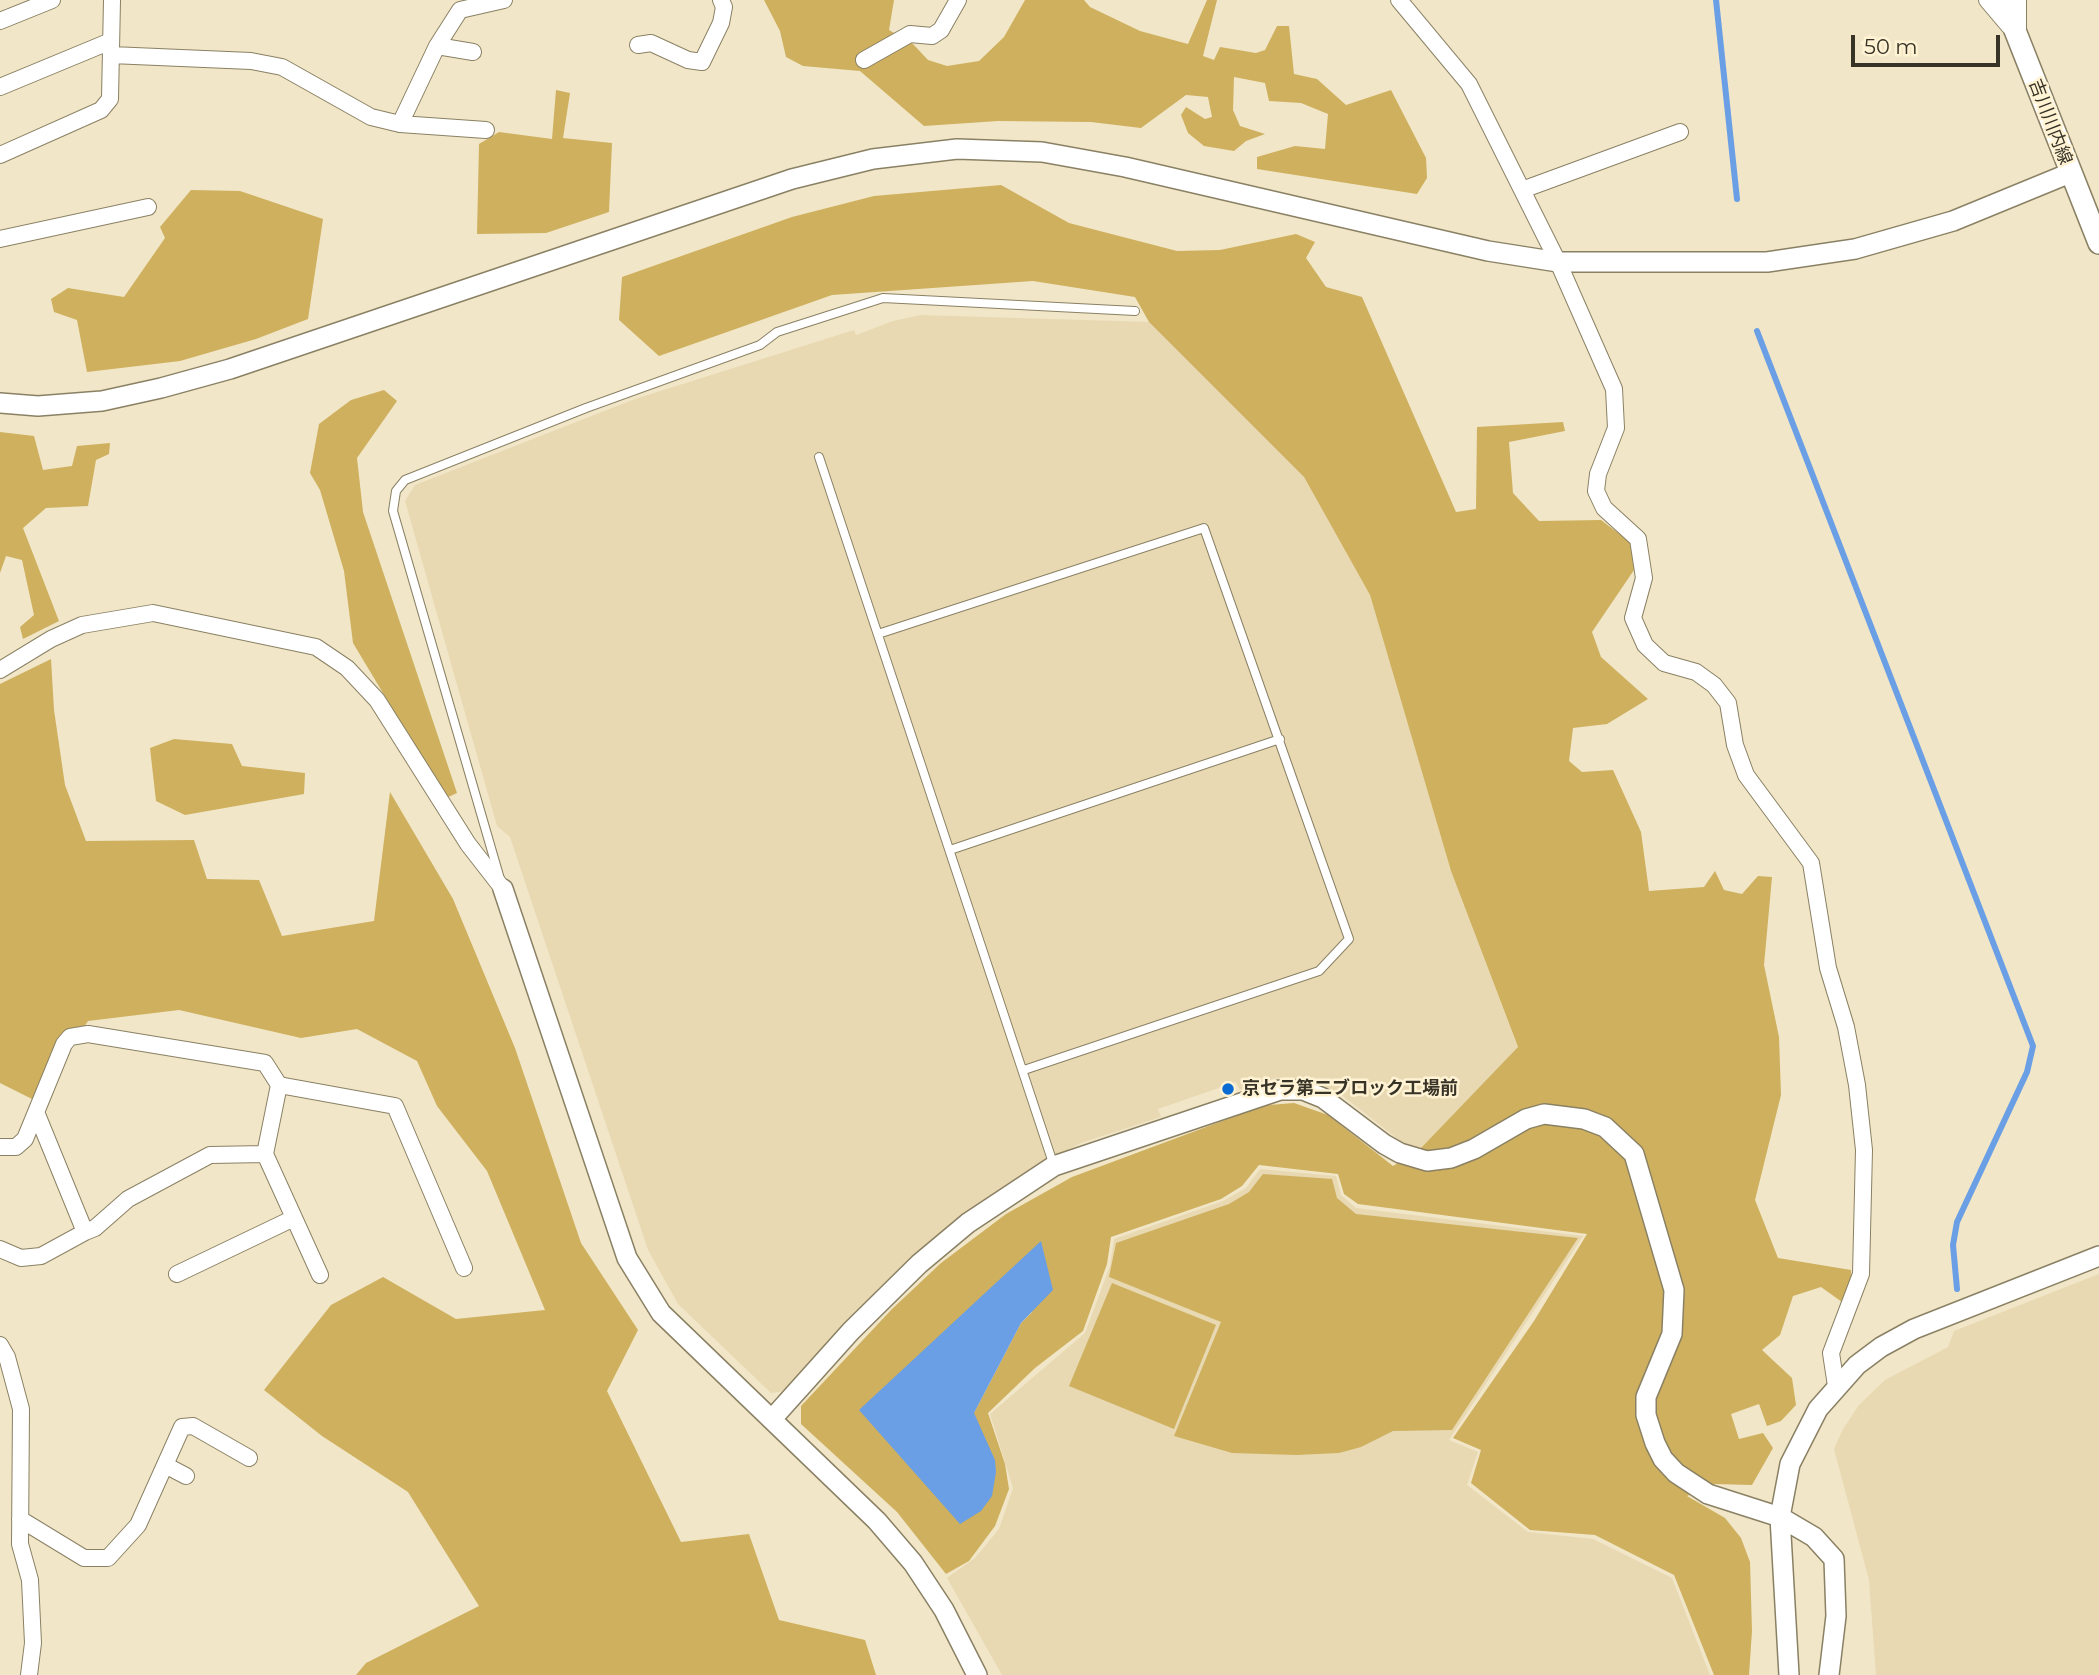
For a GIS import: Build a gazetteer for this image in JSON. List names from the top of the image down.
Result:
{
  "streets": {
    "main road": ["吉川川内線"]
  },
  "places": ["京セラ第二ブロック工場前"],
  "scale_bar": "50 m"
}
